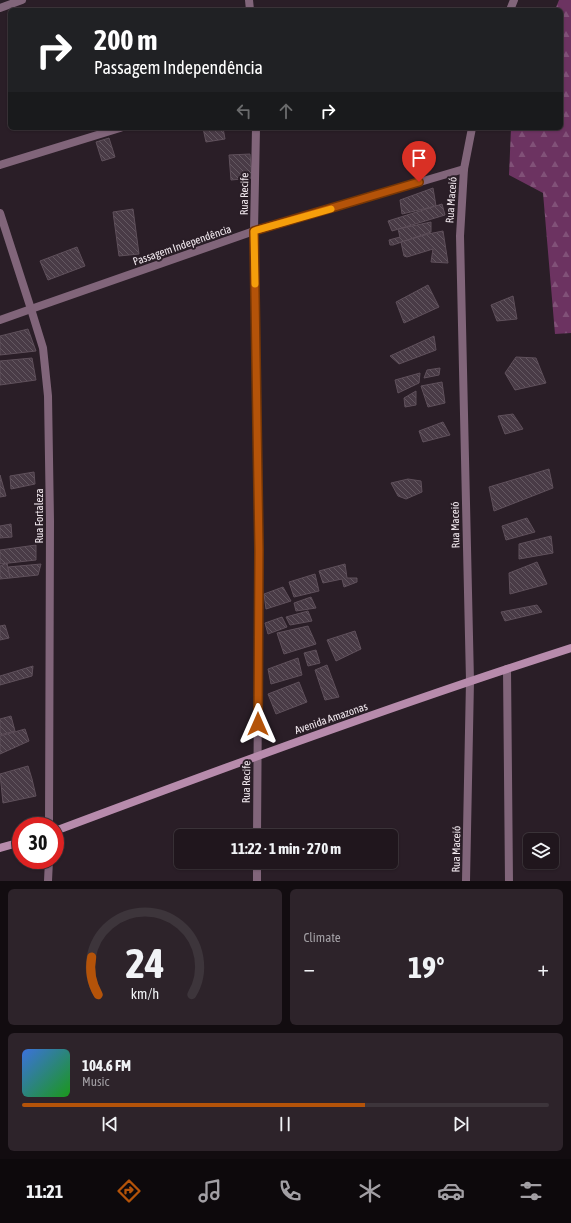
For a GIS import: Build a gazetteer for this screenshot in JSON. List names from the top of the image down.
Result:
{
  "streets": {
    "street": [
      "Rua Recife",
      "Rua Maceió",
      "Passagem Independência",
      "Rua Fortaleza",
      "Avenida Amazonas"
    ]
  },
  "crossings": [
    ["Rua Recife", "Passagem Independência"],
    ["Rua Recife", "Avenida Amazonas"],
    ["Rua Maceió", "Passagem Independência"],
    ["Rua Maceió", "Avenida Amazonas"],
    ["Passagem Independência", "Rua Fortaleza"]
  ],
  "page": {
    "turn": ["200 m", "Passagem Independência"],
    "limit": "30",
    "trip": "11:22 · 1 min · 270 m",
    "tile": "Climate",
    "heat": ["−", "19°", "+"],
    "song": ["104.6 FM", "Music"],
    "tabs": "11:21",
    "gauge": ["24", "km/h"]
  }
}
